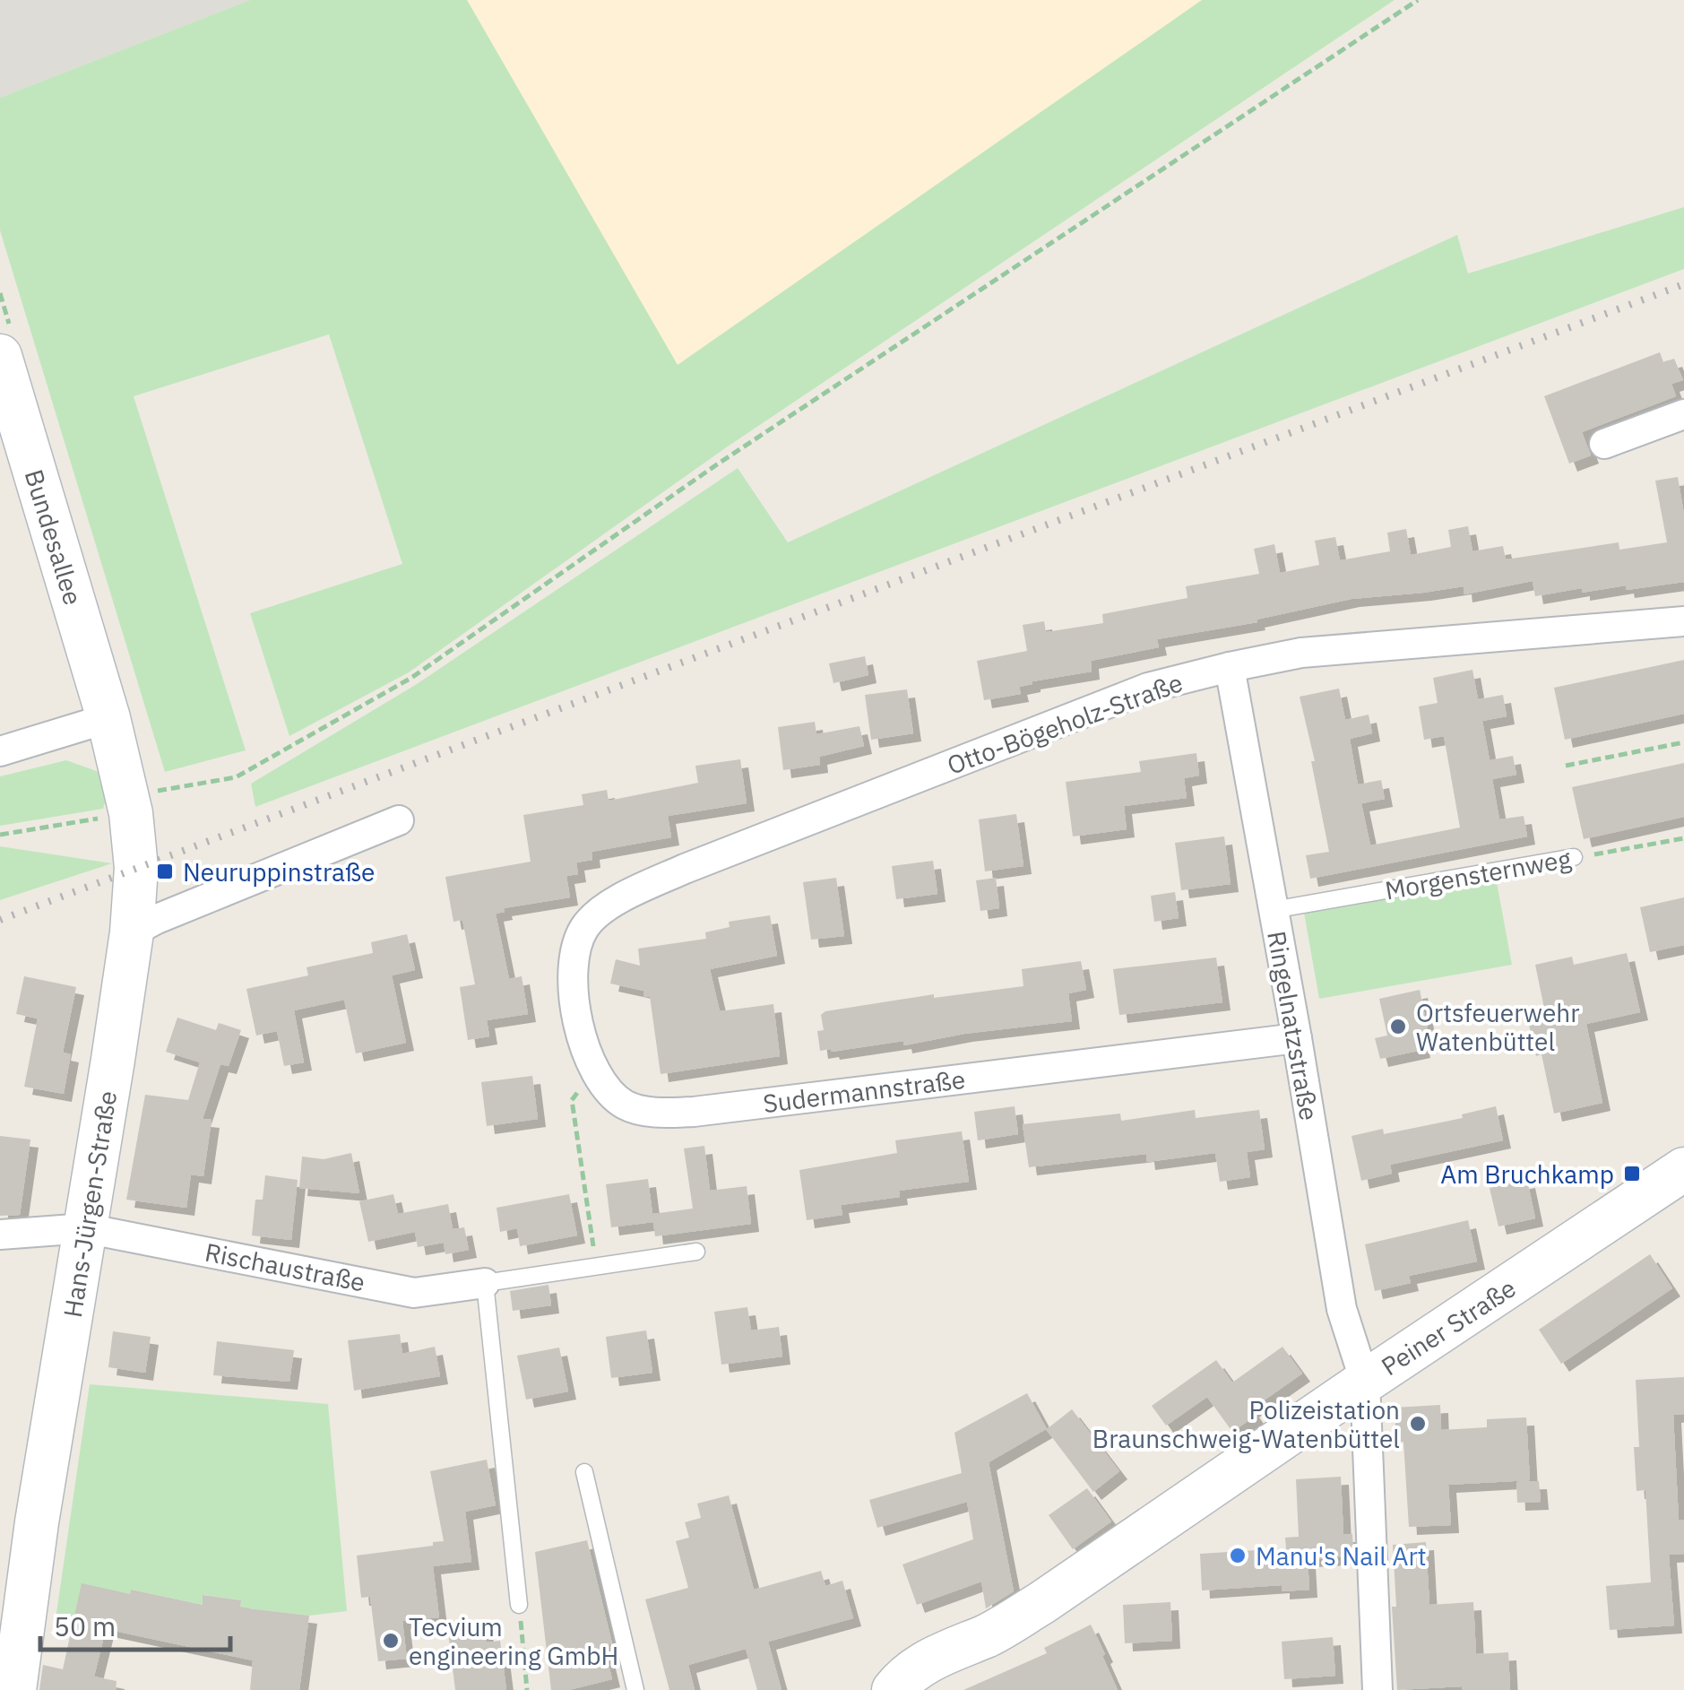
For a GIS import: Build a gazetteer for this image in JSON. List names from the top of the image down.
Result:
{
  "streets": {
    "main road": ["Bundesallee", "Hans-Jürgen-Straße", "Peiner Straße"],
    "street": [
      "Otto-Bögeholz-Straße",
      "Ringelnatzstraße",
      "Sudermannstraße",
      "Rischaustraße"
    ],
    "lane": ["Morgensternweg"]
  },
  "crossings": [
    ["Bundesallee", "Hans-Jürgen-Straße"],
    ["Otto-Bögeholz-Straße", "Ringelnatzstraße"],
    ["Otto-Bögeholz-Straße", "Sudermannstraße"],
    ["Morgensternweg", "Ringelnatzstraße"],
    ["Ringelnatzstraße", "Sudermannstraße"],
    ["Ringelnatzstraße", "Peiner Straße"],
    ["Hans-Jürgen-Straße", "Rischaustraße"]
  ],
  "places": {
    "transit": ["Neuruppinstraße", "Am Bruchkamp"],
    "other": [
      "Ortsfeuerwehr Watenbüttel",
      "Polizeistation Braunschweig-Watenbüttel",
      "Manu's Nail Art",
      "Tecvium engineering GmbH"
    ]
  },
  "scale_bar": "50 m"
}
